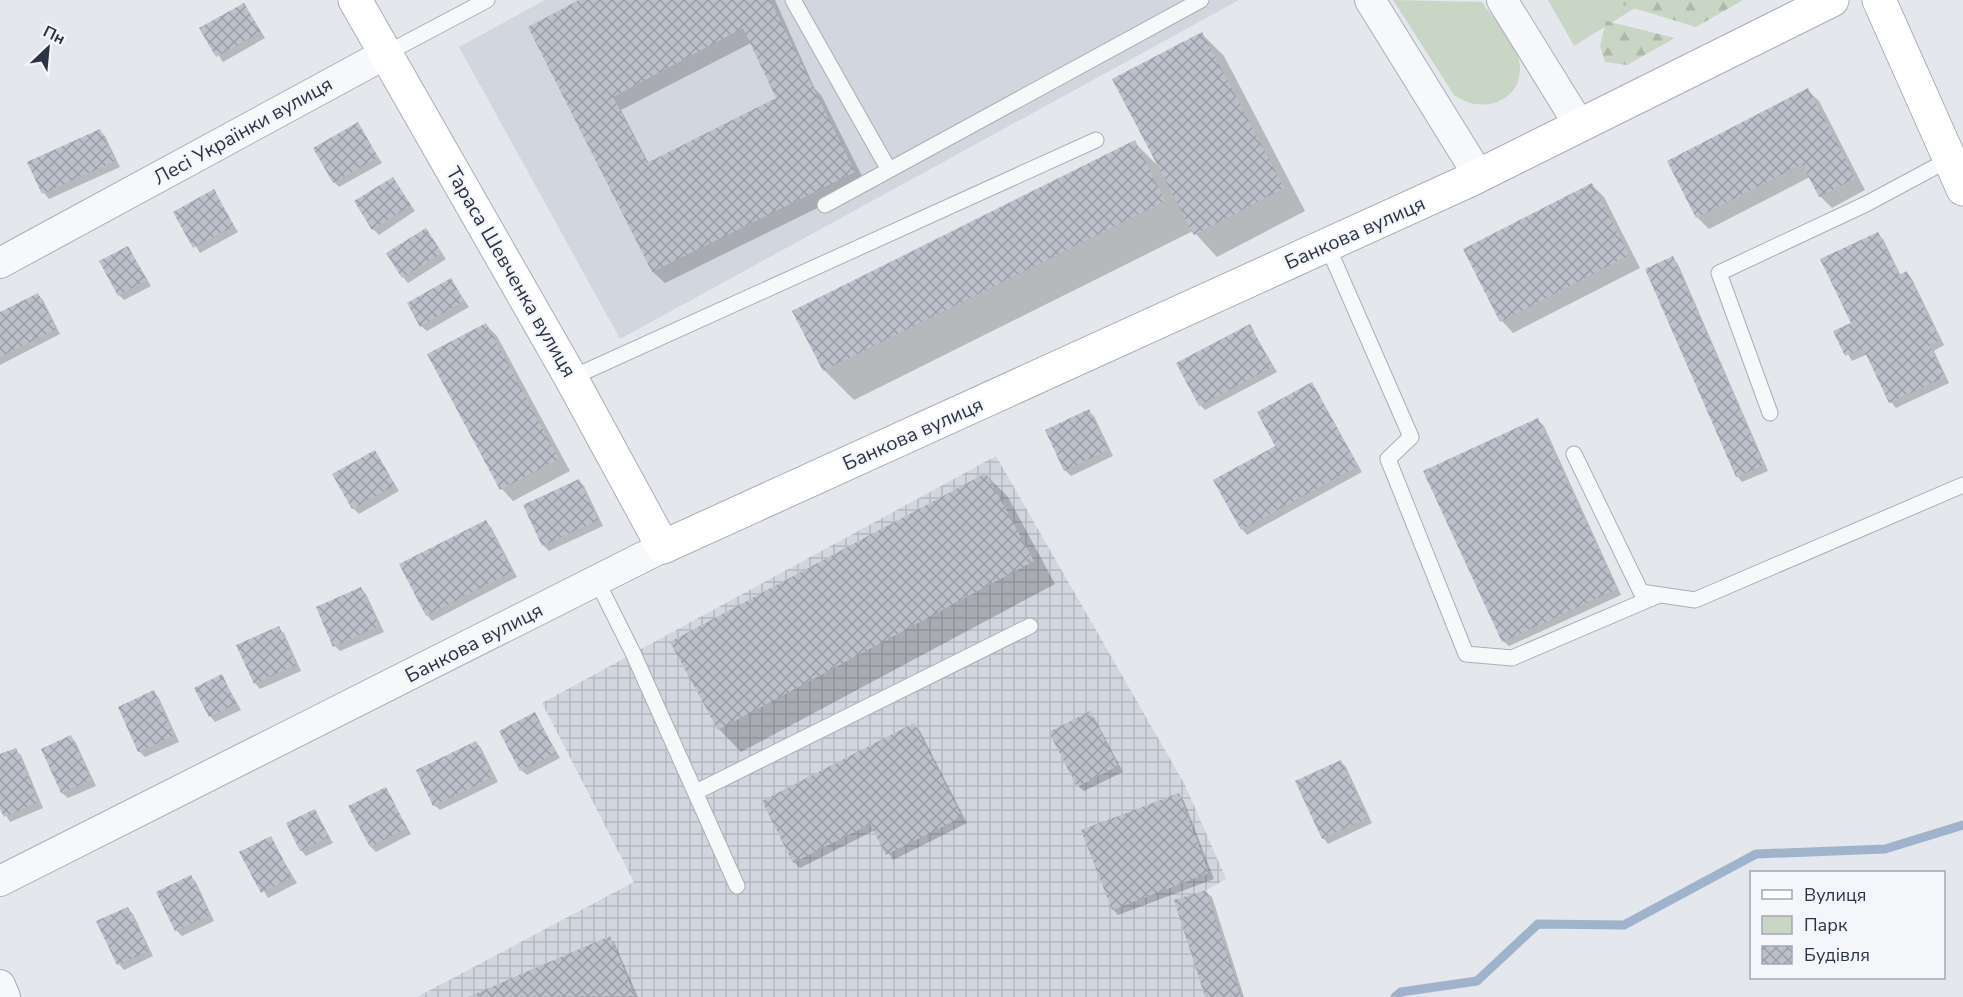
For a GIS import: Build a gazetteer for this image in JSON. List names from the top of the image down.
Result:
{
  "streets": {
    "street": ["Лесі Українки вулиця", "Банкова вулиця", "Тараса Шевченка вулиця"]
  },
  "crossings": [
    ["Лесі Українки вулиця", "Тараса Шевченка вулиця"],
    ["Банкова вулиця", "Тараса Шевченка вулиця"]
  ],
  "legend": ["Вулиця", "Парк", "Будівля"],
  "north": "top right"
}
